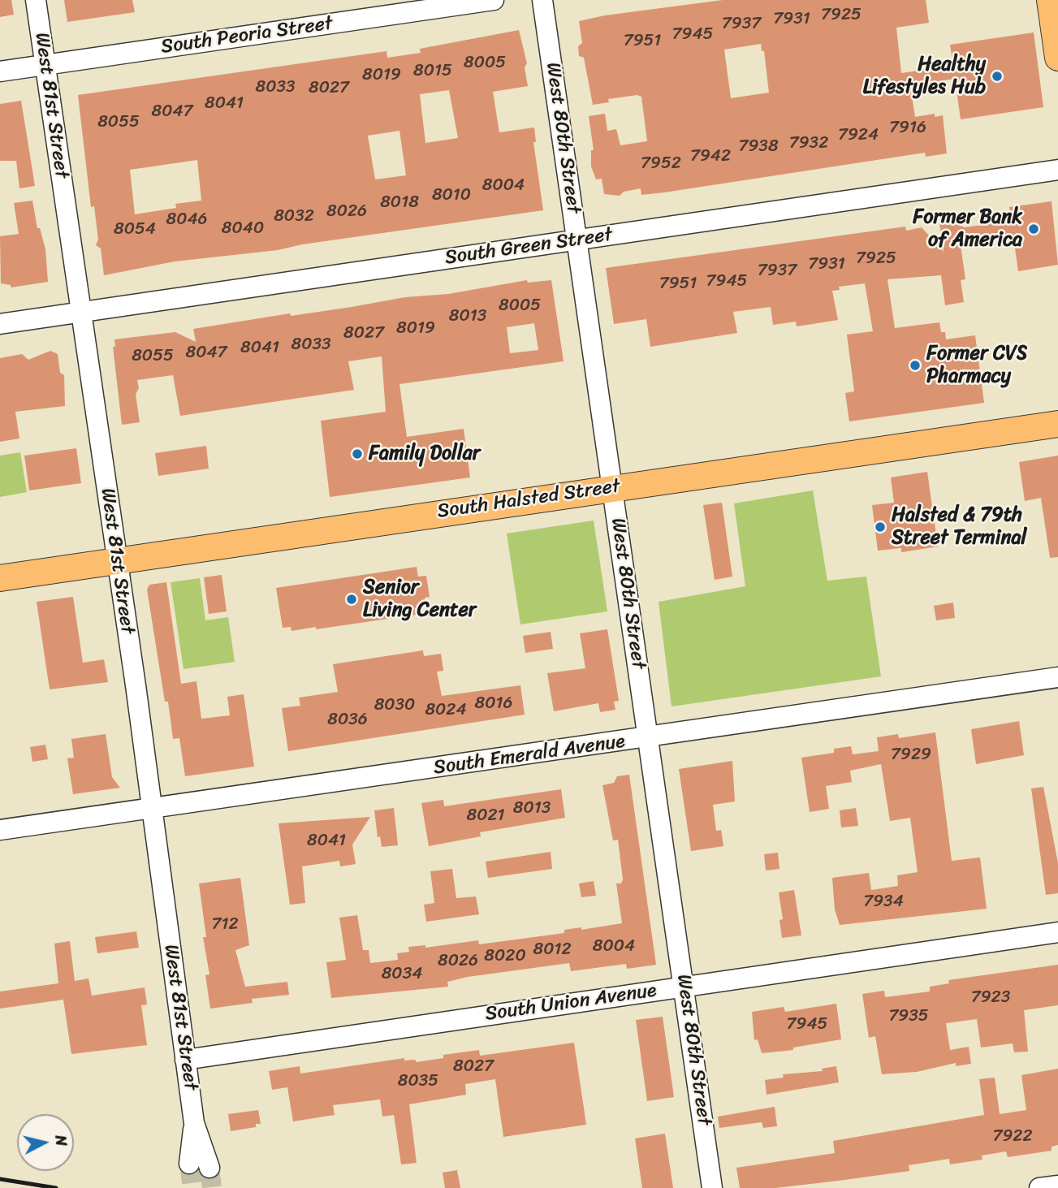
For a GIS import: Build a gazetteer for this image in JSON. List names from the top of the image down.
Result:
{
  "streets": {
    "main road": ["South Halsted Street"],
    "street": [
      "South Peoria Street",
      "West 81st Street",
      "West 80th Street",
      "South Green Street",
      "South Emerald Avenue",
      "South Union Avenue"
    ]
  },
  "crossings": [
    ["South Peoria Street", "West 81st Street"],
    ["West 81st Street", "South Green Street"],
    ["West 81st Street", "South Halsted Street"],
    ["West 81st Street", "South Emerald Avenue"],
    ["West 81st Street", "South Union Avenue"],
    ["West 80th Street", "South Green Street"],
    ["West 80th Street", "South Halsted Street"],
    ["West 80th Street", "South Emerald Avenue"],
    ["West 80th Street", "South Union Avenue"]
  ],
  "places": [
    "Healthy Lifestyles Hub",
    "Former Bank of America",
    "Former CVS Pharmacy",
    "Family Dollar",
    "Halsted & 79th Street Terminal",
    "Senior Living Center"
  ],
  "house_numbers": [
    "7925",
    "7931",
    "7937",
    "7945",
    "7951",
    "8005",
    "8015",
    "8019",
    "8033",
    "8027",
    "8041",
    "8047",
    "8055",
    "7916",
    "7924",
    "7932",
    "7938",
    "7942",
    "7952",
    "8004",
    "8010",
    "8018",
    "8026",
    "8032",
    "8046",
    "8040",
    "8054",
    "7925",
    "7931",
    "7937",
    "7945",
    "7951",
    "8005",
    "8013",
    "8019",
    "8027",
    "8033",
    "8041",
    "8047",
    "8055",
    "8016",
    "8030",
    "8024",
    "8036",
    "7929",
    "8013",
    "8021",
    "8041",
    "7934",
    "712",
    "8004",
    "8012",
    "8020",
    "8026",
    "8034",
    "7923",
    "7935",
    "7945",
    "8027",
    "8035",
    "7922"
  ],
  "north": "right"
}
